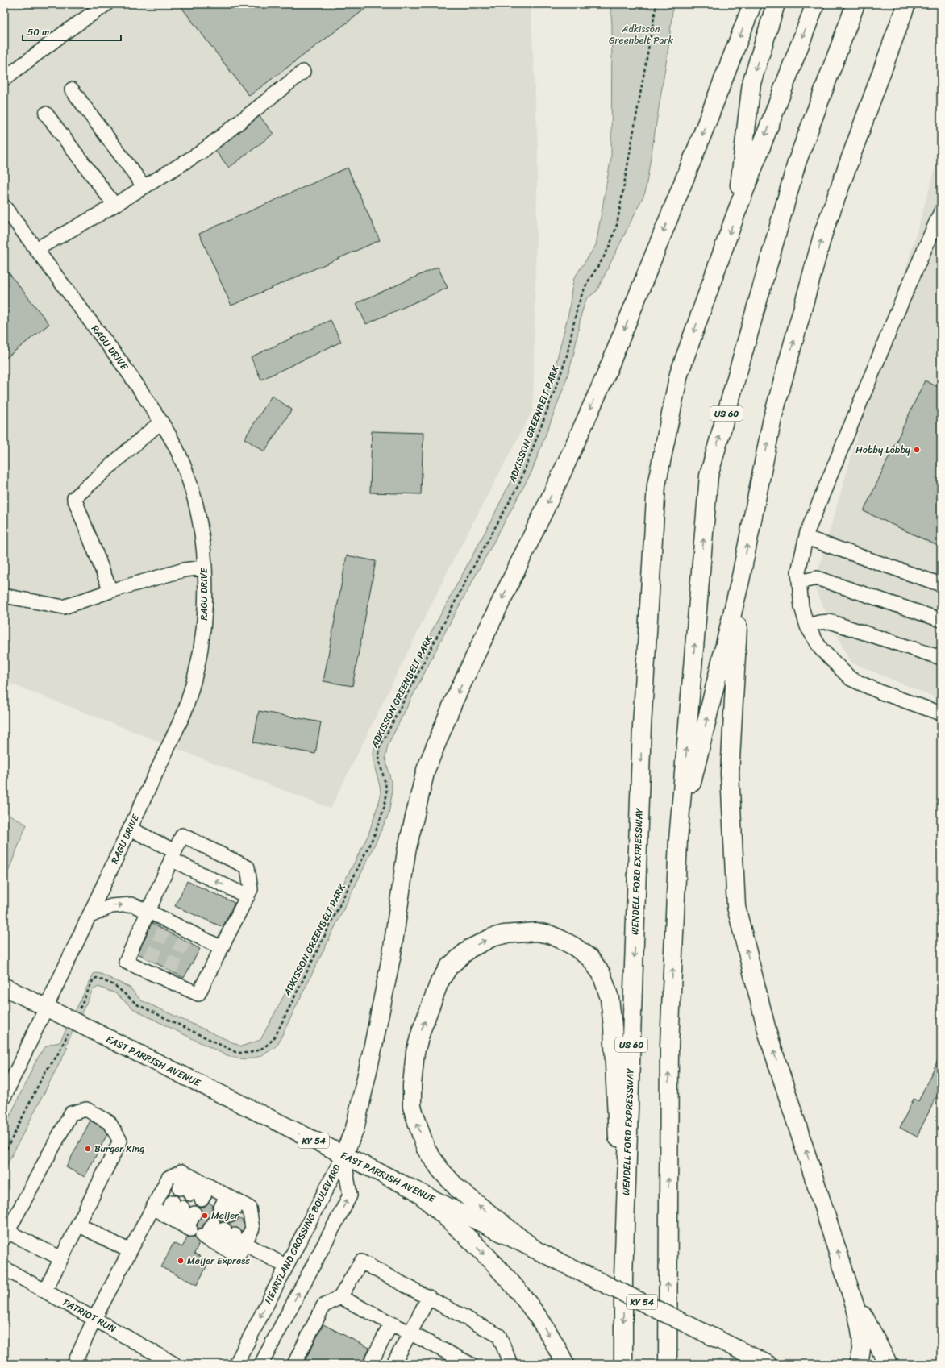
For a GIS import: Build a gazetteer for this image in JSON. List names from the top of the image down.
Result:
{
  "streets": {
    "highway": ["US 60", "WENDELL FORD EXPRESSWAY"],
    "main road": ["EAST PARRISH AVENUE", "KY 54"],
    "street": ["RAGU DRIVE", "HEARTLAND CROSSING BOULEVARD", "PATRIOT RUN"],
    "path": ["ADKISSON GREENBELT PARK"]
  },
  "crossings": [
    ["RAGU DRIVE", "EAST PARRISH AVENUE"],
    ["US 60", "WENDELL FORD EXPRESSWAY"],
    ["ADKISSON GREENBELT PARK", "EAST PARRISH AVENUE"],
    ["EAST PARRISH AVENUE", "HEARTLAND CROSSING BOULEVARD"]
  ],
  "parks": ["Adkisson Greenbelt Park"],
  "places": [
    "Hobby Lobby",
    "Burger King",
    "Meijer",
    "Meijer Express"
  ],
  "scale_bar": "50 m"
}
